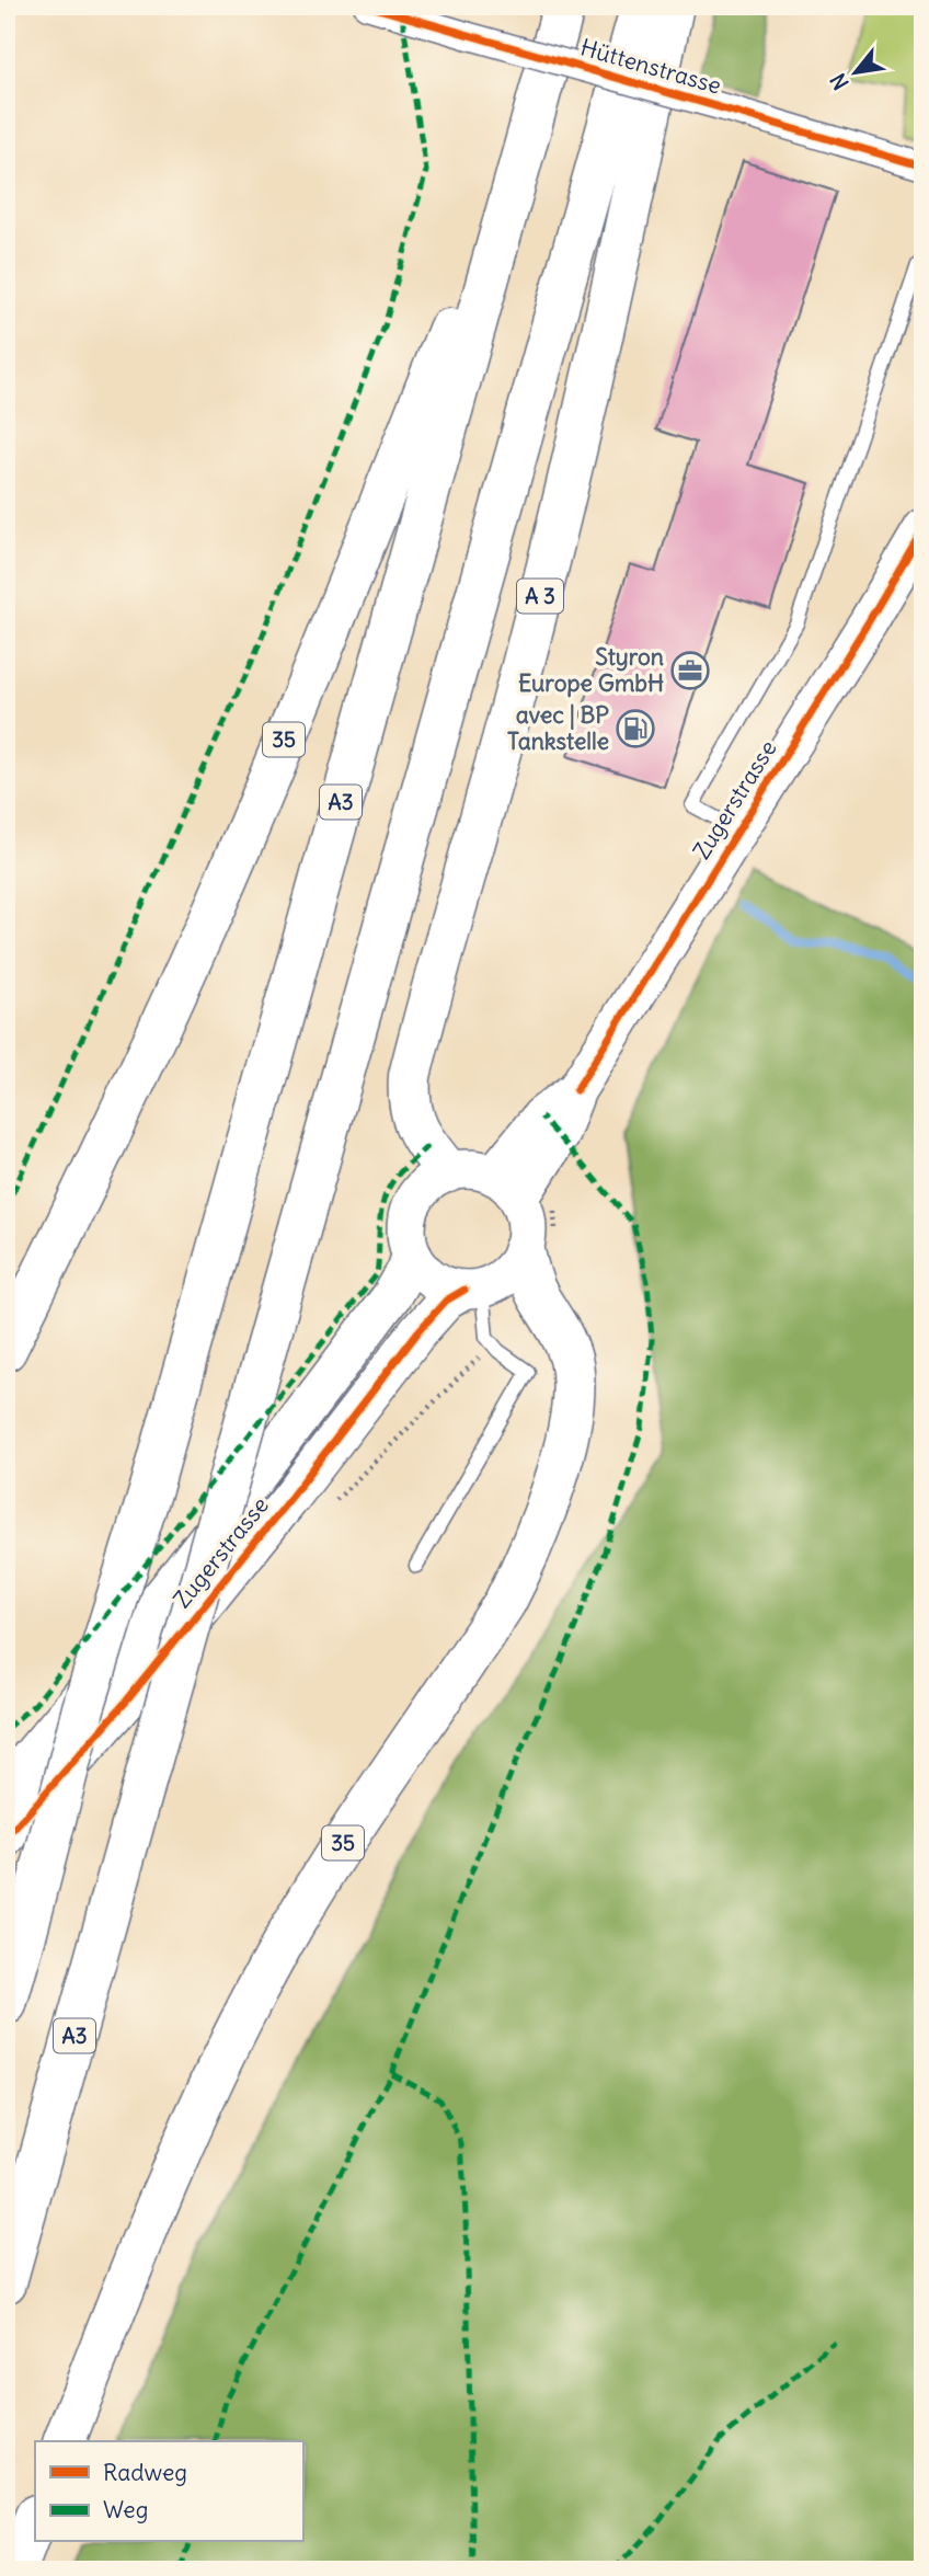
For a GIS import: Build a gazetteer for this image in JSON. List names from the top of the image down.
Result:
{
  "streets": {
    "highway": ["A 3", "35", "A3"],
    "main road": ["Zugerstrasse"],
    "street": ["Hüttenstrasse"]
  },
  "crossings": [
    ["A 3", "35"],
    ["A 3", "Zugerstrasse"],
    ["35", "Zugerstrasse"],
    ["35", "A3"]
  ],
  "places": {
    "office": ["Styron Europe GmbH"],
    "fuel station": ["avec | BP Tankstelle"]
  },
  "legend": ["Radweg", "Weg"],
  "north": "bottom left"
}
